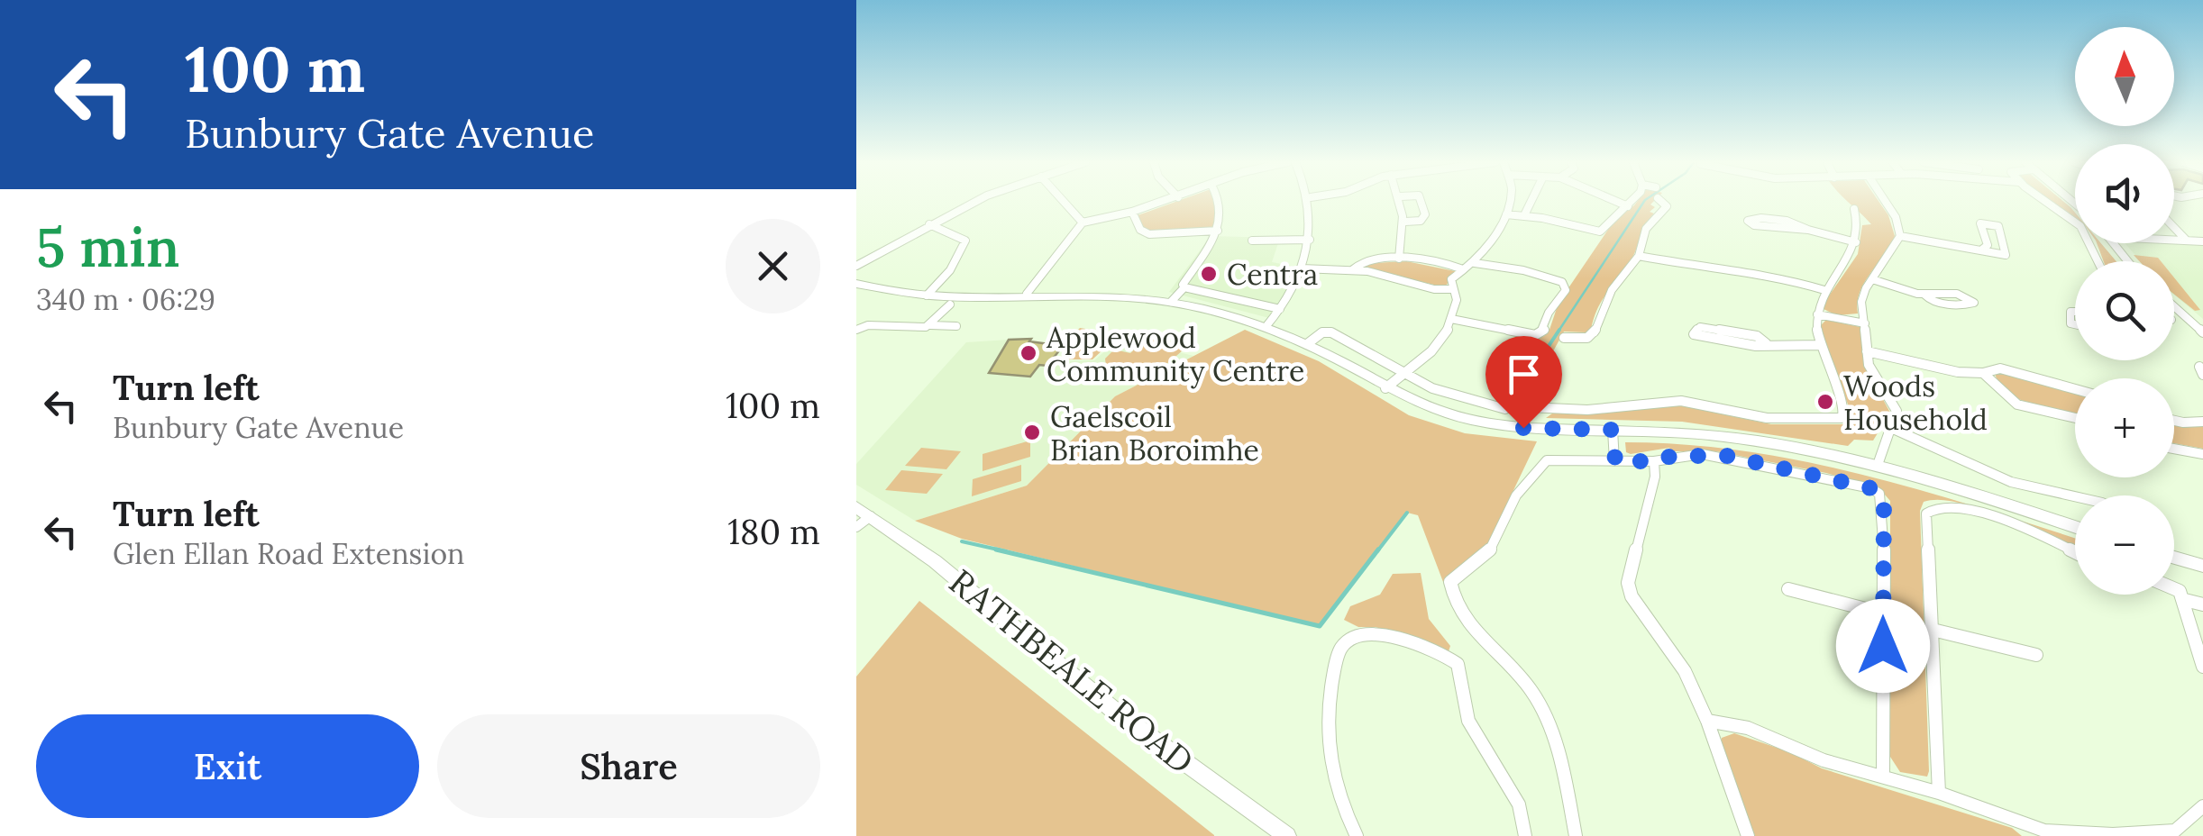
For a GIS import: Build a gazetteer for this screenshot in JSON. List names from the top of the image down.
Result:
{
  "streets": {
    "street": ["RATHBEALE ROAD"]
  },
  "places": [
    "Centra",
    "Applewood Community Centre",
    "Woods Household",
    "Gaelscoil Brian Boroimhe"
  ],
  "north": "top",
  "page": {
    "turn": ["100 m", "Bunbury Gate Avenue"],
    "map_buttons": ["+", "−"],
    "heading": ["5 min", "340 m · 06:29"],
    "list": [
      {
        "name": "Turn left",
        "note": "Bunbury Gate Avenue",
        "value": "100 m"
      },
      {
        "name": "Turn left",
        "note": "Glen Ellan Road Extension",
        "value": "180 m"
      }
    ],
    "buttons": ["Exit", "Share"]
  }
}
